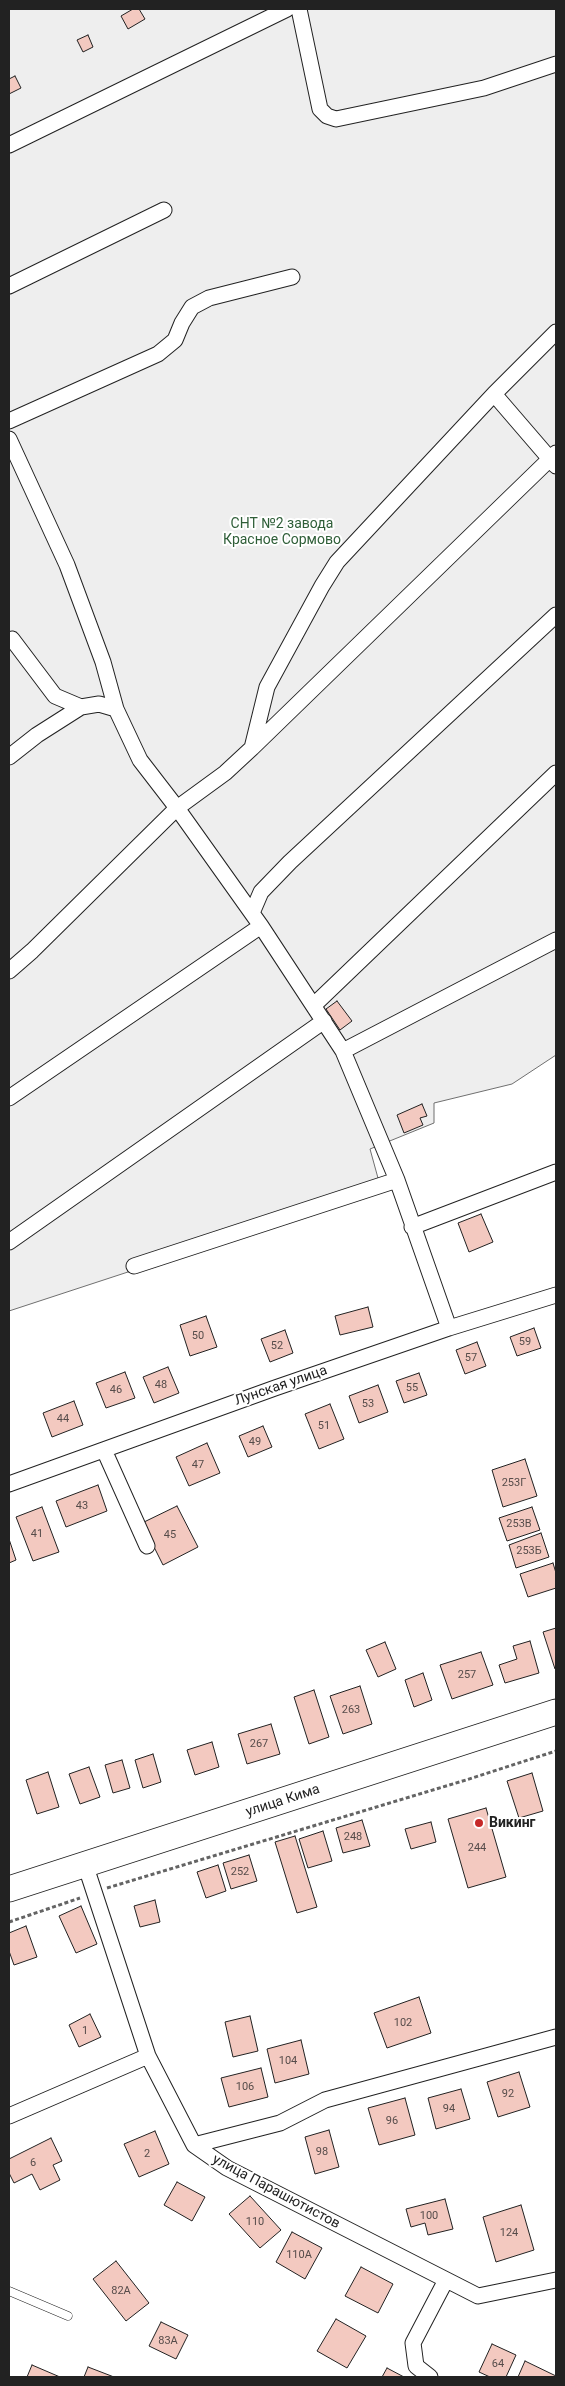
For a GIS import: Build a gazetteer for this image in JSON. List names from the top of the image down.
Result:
{
  "streets": {
    "main road": ["улица Кима"],
    "street": ["Лунская улица", "улица Парашютистов"]
  },
  "crossings": [
    ["улица Кима", "улица Парашютистов"]
  ],
  "parks": ["СНТ №2 завода Красное Сормово"],
  "places": ["Викинг"],
  "house_numbers": [
    "50",
    "59",
    "52",
    "57",
    "48",
    "55",
    "46",
    "53",
    "44",
    "51",
    "49",
    "47",
    "253Г",
    "43",
    "253В",
    "41",
    "45",
    "253Б",
    "257",
    "263",
    "267",
    "248",
    "244",
    "252",
    "102",
    "1",
    "104",
    "106",
    "92",
    "94",
    "96",
    "98",
    "2",
    "6",
    "100",
    "110",
    "124",
    "110А",
    "82А",
    "83А",
    "64"
  ]
}
